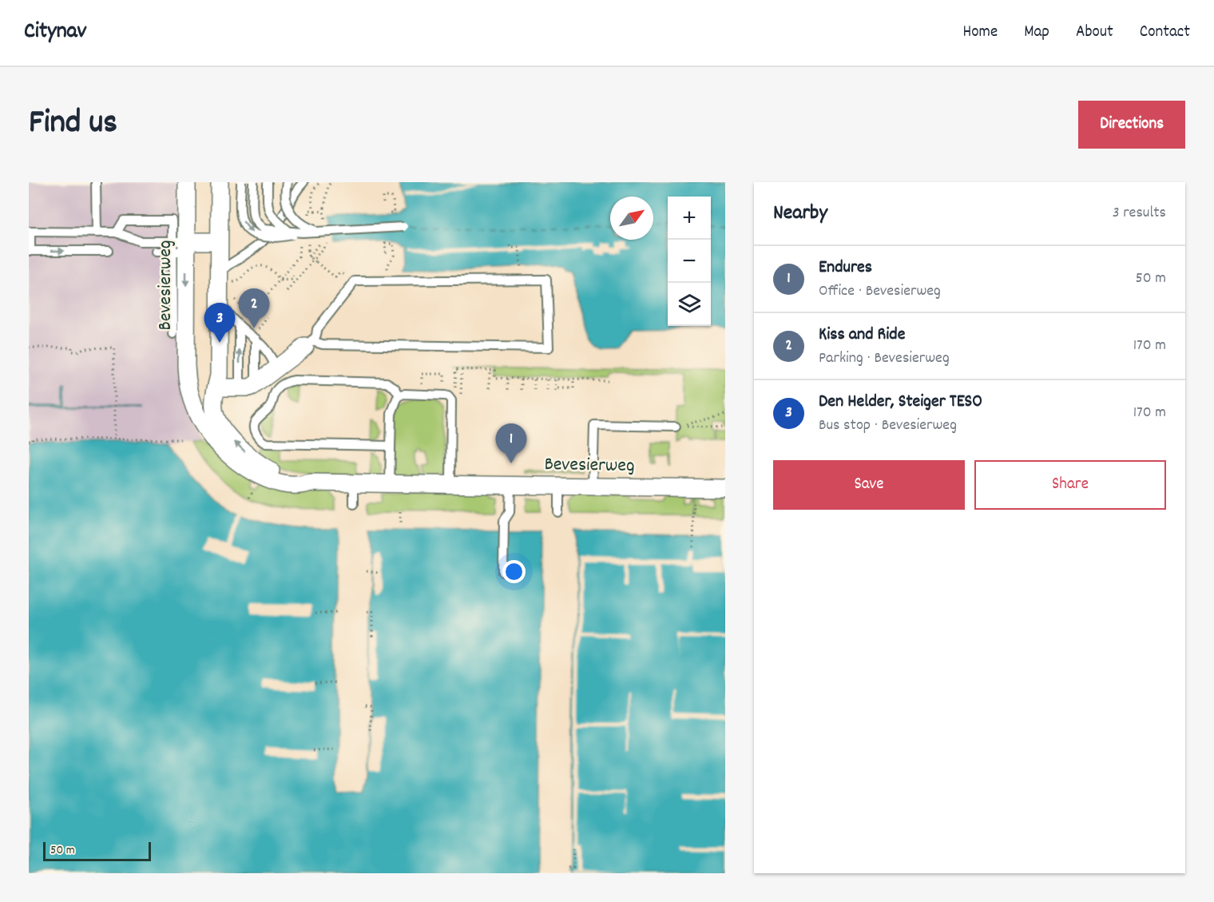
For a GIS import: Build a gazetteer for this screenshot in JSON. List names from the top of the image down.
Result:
{
  "streets": {
    "street": ["Bevesierweg"]
  },
  "scale_bar": "50 m",
  "north": "top right",
  "page": {
    "header": "Citynav",
    "nav": [
      "Home",
      "Map",
      "About",
      "Contact"
    ],
    "title": "Find us",
    "buttons": [
      "Directions",
      ["Save", "Share"]
    ],
    "heading": ["Nearby", "3 results"],
    "map_buttons": ["+", "−"],
    "list": [
      {
        "mark": "1",
        "name": "Endures",
        "note": "Office · Bevesierweg",
        "value": "50 m"
      },
      {
        "mark": "2",
        "name": "Kiss and Ride",
        "note": "Parking · Bevesierweg",
        "value": "170 m"
      },
      {
        "mark": "3",
        "name": "Den Helder, Steiger TESO",
        "note": "Bus stop · Bevesierweg",
        "value": "170 m"
      }
    ],
    "pins": ["2", "3", "1"],
    "scale": "50 m"
  }
}
